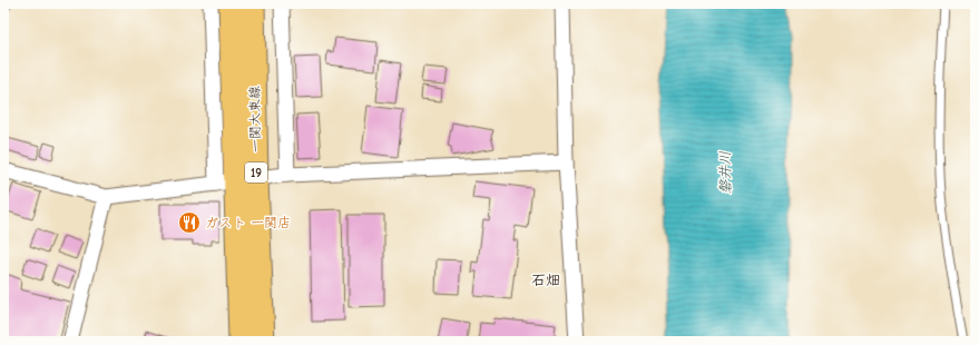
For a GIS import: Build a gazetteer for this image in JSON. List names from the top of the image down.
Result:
{
  "streets": {
    "main road": ["一関大東線", "19"]
  },
  "districts": ["石畑"],
  "water": ["磐井川"],
  "places": {
    "restaurant": ["ガスト 一関店"]
  }
}
